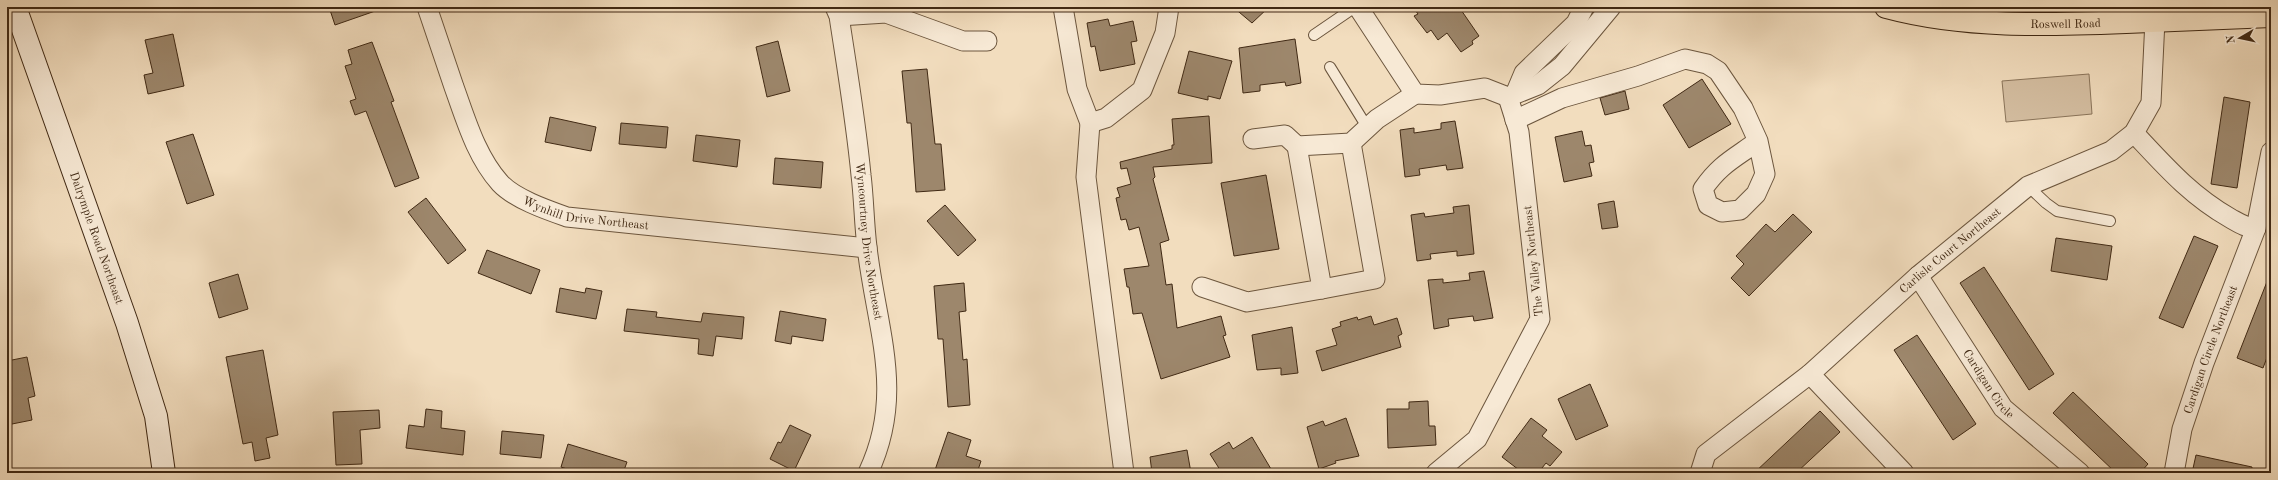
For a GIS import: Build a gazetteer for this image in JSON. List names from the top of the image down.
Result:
{
  "streets": {
    "main road": ["Roswell Road"],
    "street": [
      "Wynhill Drive Northeast",
      "Dalrymple Road Northeast",
      "Wyncourtney Drive Northeast",
      "Carlisle Court Northeast",
      "The Valley Northeast",
      "Cardigan Circle Northeast",
      "Cardigan Circle"
    ]
  },
  "crossings": [
    ["Roswell Road", "Carlisle Court Northeast"],
    ["Wynhill Drive Northeast", "Wyncourtney Drive Northeast"],
    ["Carlisle Court Northeast", "Cardigan Circle"]
  ],
  "north": "left"
}
